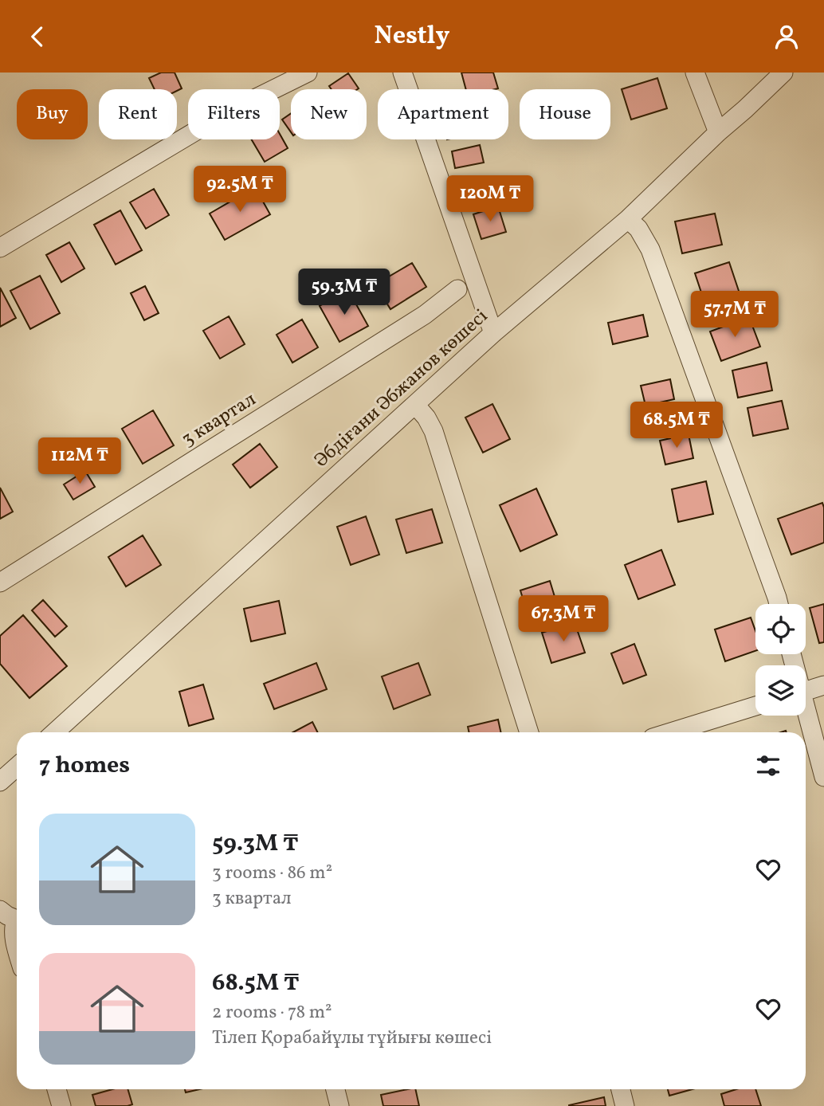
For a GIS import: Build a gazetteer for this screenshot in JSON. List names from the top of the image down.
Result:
{
  "streets": {
    "street": ["Әбдіғани Әбжанов көшесі", "3 квартал"]
  },
  "page": {
    "header": "Nestly",
    "chip": [
      "Buy",
      "Rent",
      "Filters",
      "New",
      "Apartment",
      "House"
    ],
    "price": [
      "92.5M ₸",
      "120M ₸",
      "59.3M ₸",
      "57.7M ₸",
      "68.5M ₸",
      "112M ₸",
      "67.3M ₸"
    ],
    "heading": "7 homes",
    "list": [
      {
        "name": "59.3M ₸",
        "note": "3 rooms · 86 m² · 3 квартал"
      },
      {
        "name": "68.5M ₸",
        "note": "2 rooms · 78 m² · Тілеп Қорабайұлы тұйығы көшесі"
      }
    ]
  }
}
